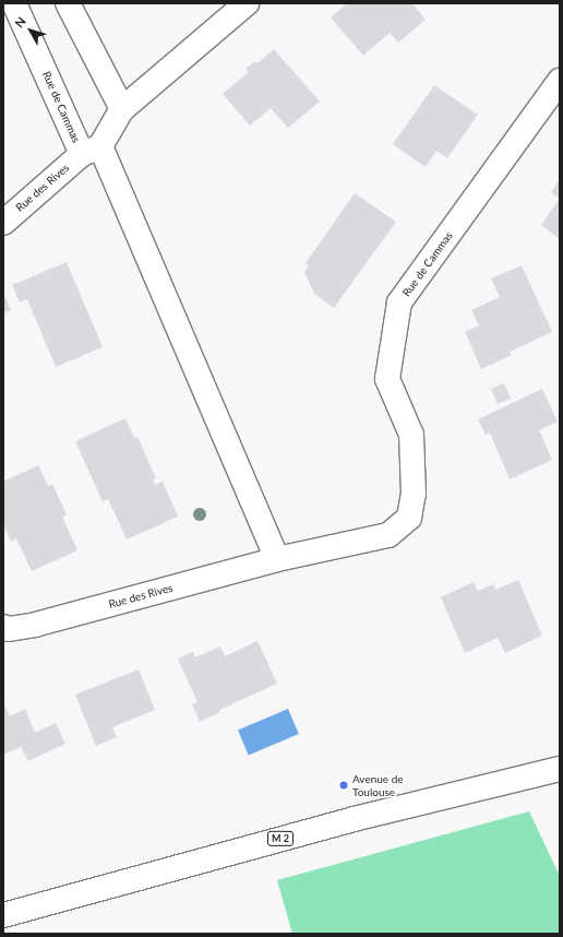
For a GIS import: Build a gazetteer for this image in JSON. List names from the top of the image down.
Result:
{
  "streets": {
    "street": ["Rue de Cammas", "Rue des Rives", "M 2"]
  },
  "crossings": [
    ["Rue de Cammas", "Rue des Rives"]
  ],
  "places": ["Avenue de Toulouse"],
  "north": "top left"
}
